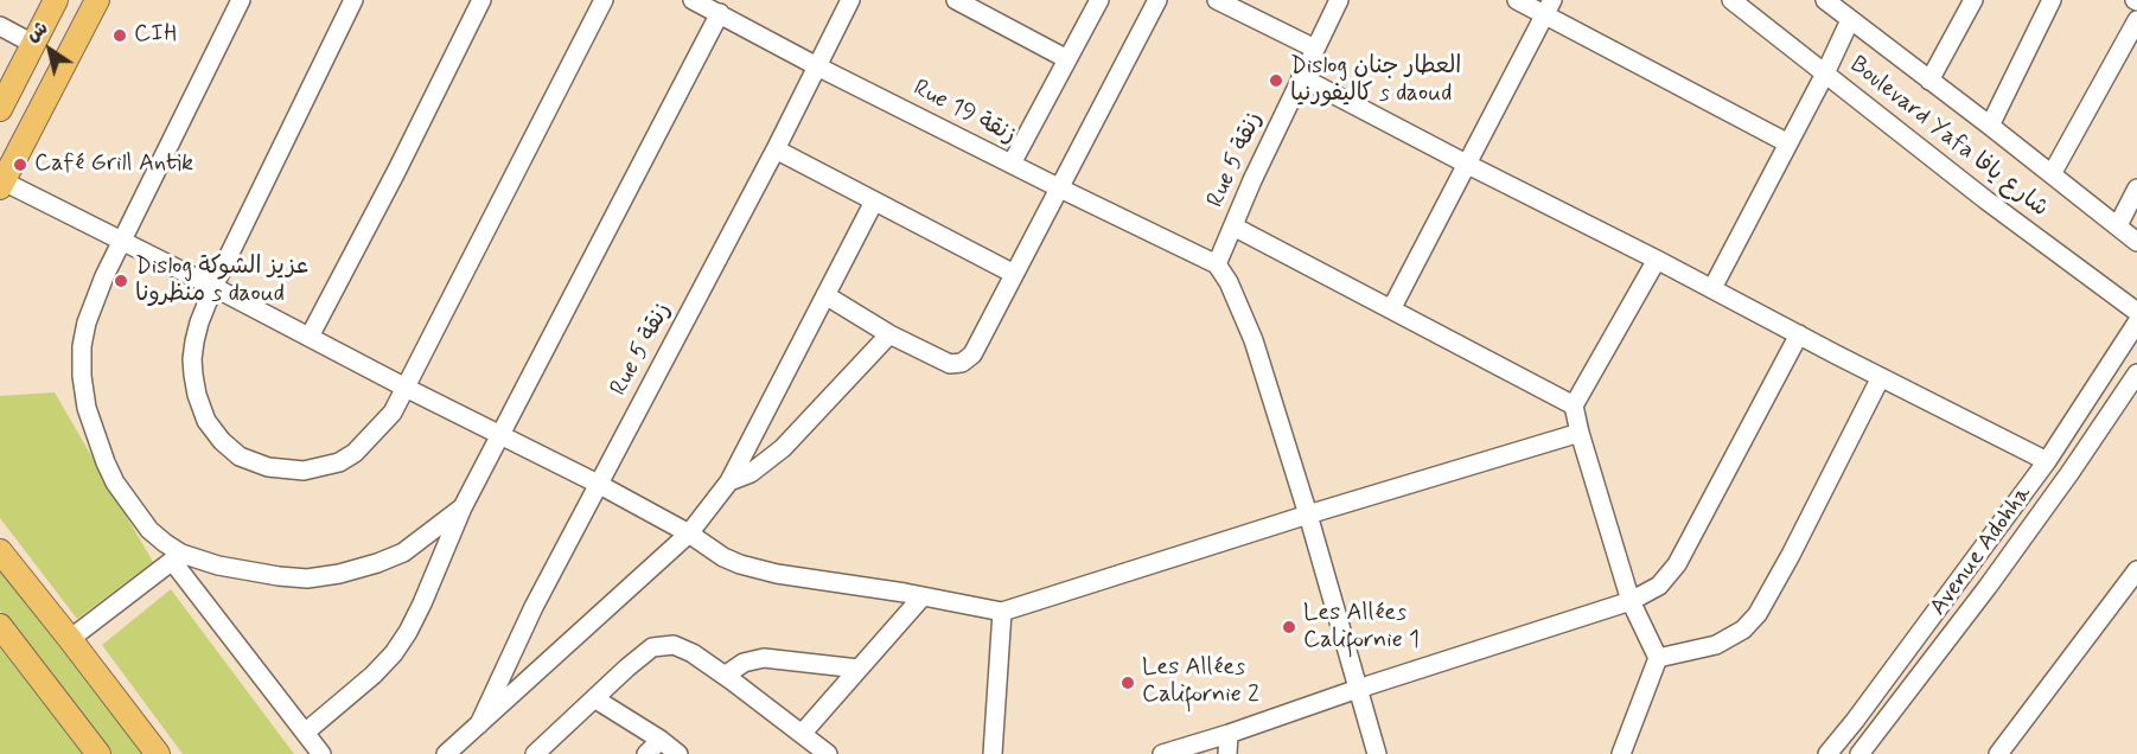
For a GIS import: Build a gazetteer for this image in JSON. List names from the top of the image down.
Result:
{
  "streets": {
    "street": [
      "Rue 19 زنقة",
      "Boulevard Yafa شارع يافا",
      "Rue 5 زنقة",
      "Avenue Adohha"
    ]
  },
  "crossings": [
    ["Rue 19 زنقة", "Rue 5 زنقة"]
  ],
  "places": [
    "CIH",
    "Dislog العطار جنان كاليفورنيا s daoud",
    "Café Grill Antik",
    "Dislog عزيز الشوكة منظرونا s daoud",
    "Les Allées Californie 1",
    "Les Allées Californie 2"
  ],
  "north": "top left"
}
